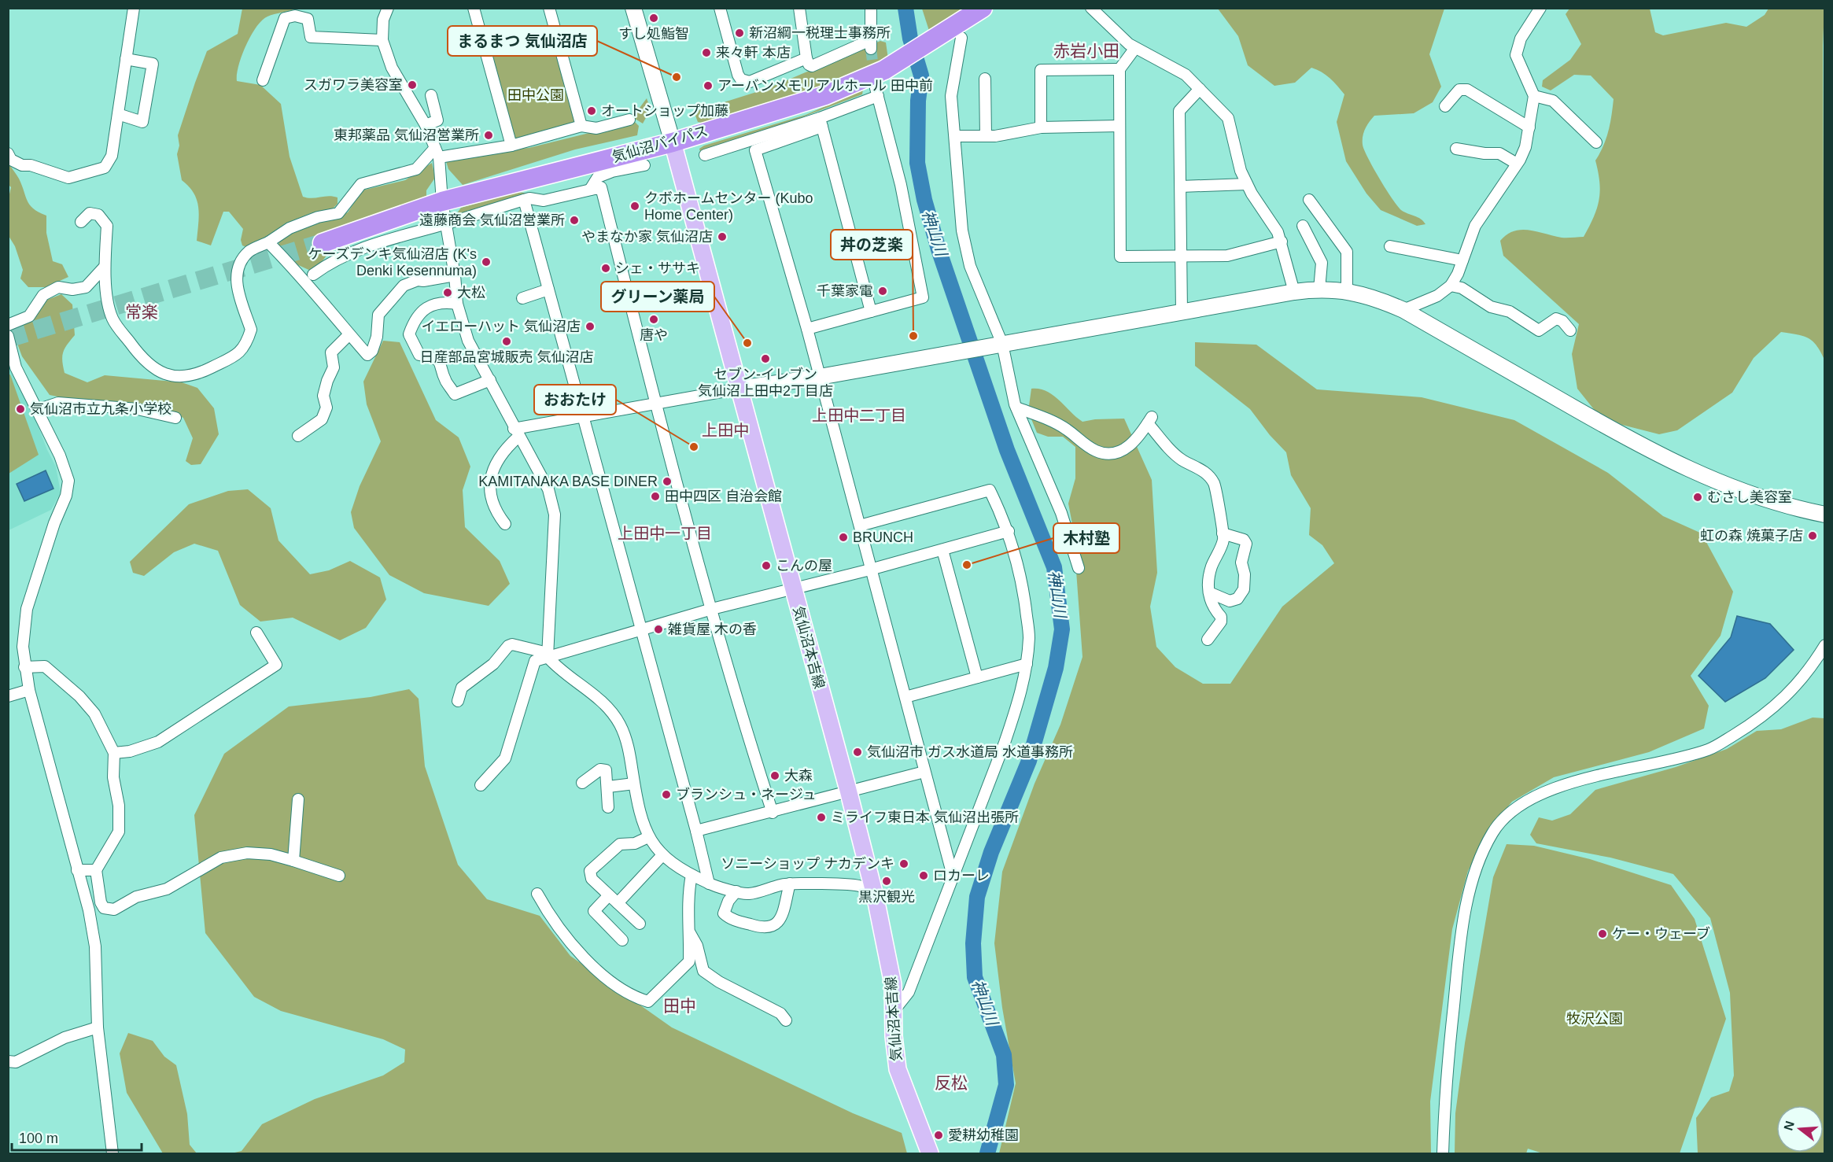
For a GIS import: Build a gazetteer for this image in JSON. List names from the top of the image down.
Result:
{
  "streets": {
    "highway": ["気仙沼バイパス"],
    "main road": ["気仙沼本吉線"]
  },
  "crossings": [
    ["気仙沼バイパス", "気仙沼本吉線"]
  ],
  "districts": [
    "赤岩小田",
    "常楽",
    "上田中二丁目",
    "上田中",
    "上田中一丁目",
    "田中",
    "反松"
  ],
  "water": ["神山川"],
  "parks": ["田中公園", "牧沢公園"],
  "places": [
    "すし処鮨智",
    "新沼綱一税理士事務所",
    "来々軒 本店",
    "まるまつ 気仙沼店",
    "スガワラ美容室",
    "アーバンメモリアルホール 田中前",
    "オートショップ加藤",
    "東邦薬品 気仙沼営業所",
    "クボホームセンター (Kubo Home Center)",
    "遠藤商会 気仙沼営業所",
    "やまなか家 気仙沼店",
    "ケーズデンキ気仙沼店 (K's Denki Kesennuma)",
    "シェ・ササキ",
    "千葉家電",
    "大松",
    "唐や",
    "イエローハット 気仙沼店",
    "丼の芝楽",
    "日産部品宮城販売 気仙沼店",
    "グリーン薬局",
    "セブン-イレブン 気仙沼上田中2丁目店",
    "気仙沼市立九条小学校",
    "おおたけ",
    "KAMITANAKA BASE DINER",
    "田中四区 自治会館",
    "むさし美容室",
    "虹の森 焼菓子店",
    "BRUNCH",
    "木村塾",
    "こんの屋",
    "雑貨屋 木の香",
    "気仙沼市 ガス水道局 水道事務所",
    "大森",
    "ブランシュ・ネージュ",
    "ミライフ東日本 気仙沼出張所",
    "ソニーショップ ナカデンキ",
    "ロカーレ",
    "黒沢観光",
    "ケー・ウェーブ",
    "愛耕幼稚園"
  ],
  "scale_bar": "100 m",
  "north": "left"
}
